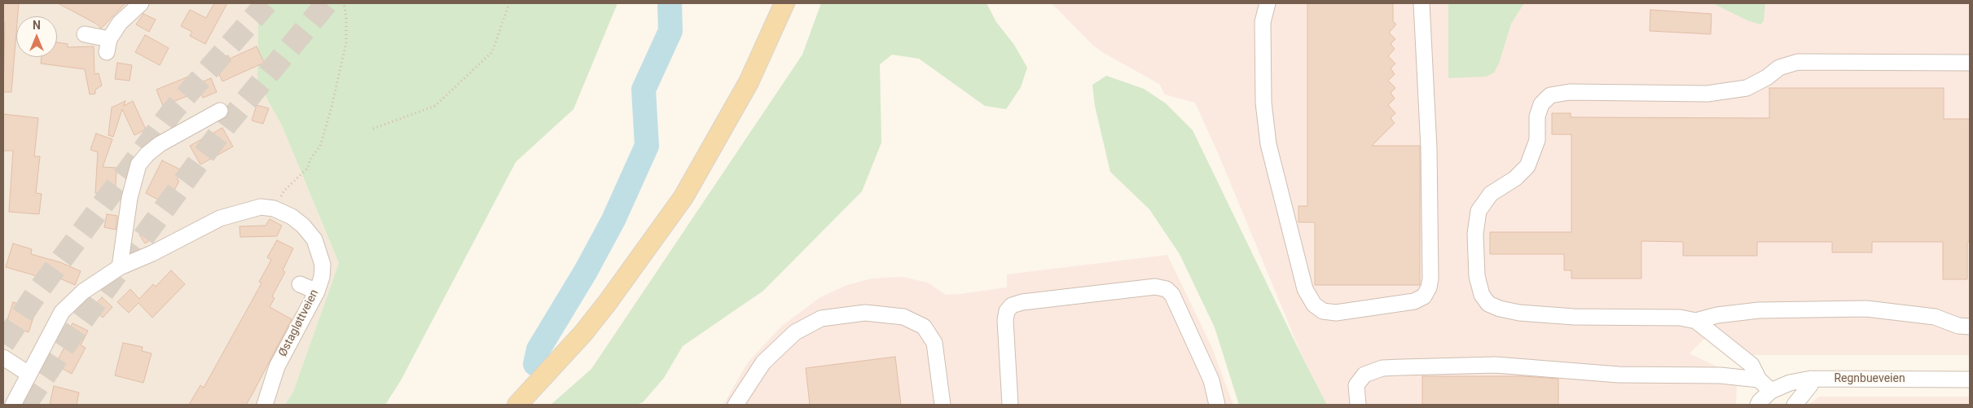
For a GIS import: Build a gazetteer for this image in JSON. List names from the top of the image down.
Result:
{
  "streets": {
    "street": ["Østagløttveien", "Regnbueveien"]
  },
  "north": "top"
}
